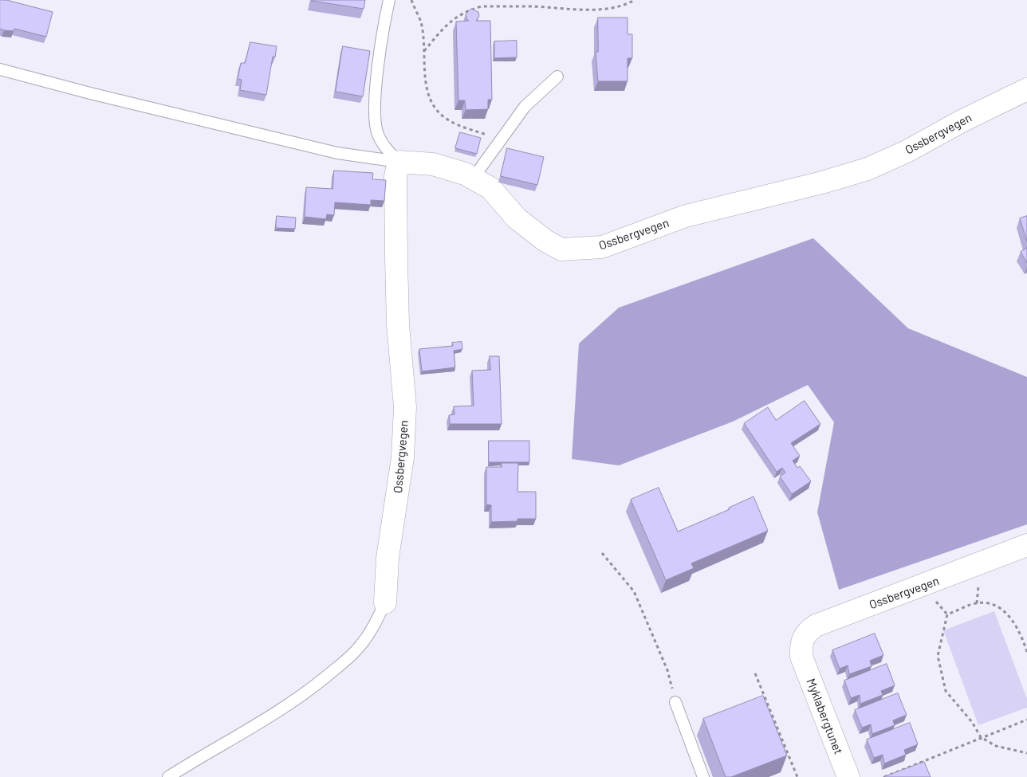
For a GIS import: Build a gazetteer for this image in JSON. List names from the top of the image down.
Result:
{
  "streets": {
    "street": ["Ossbergvegen", "Myklabergtunet"]
  },
  "crossings": [
    ["Ossbergvegen", "Myklabergtunet"]
  ]
}
